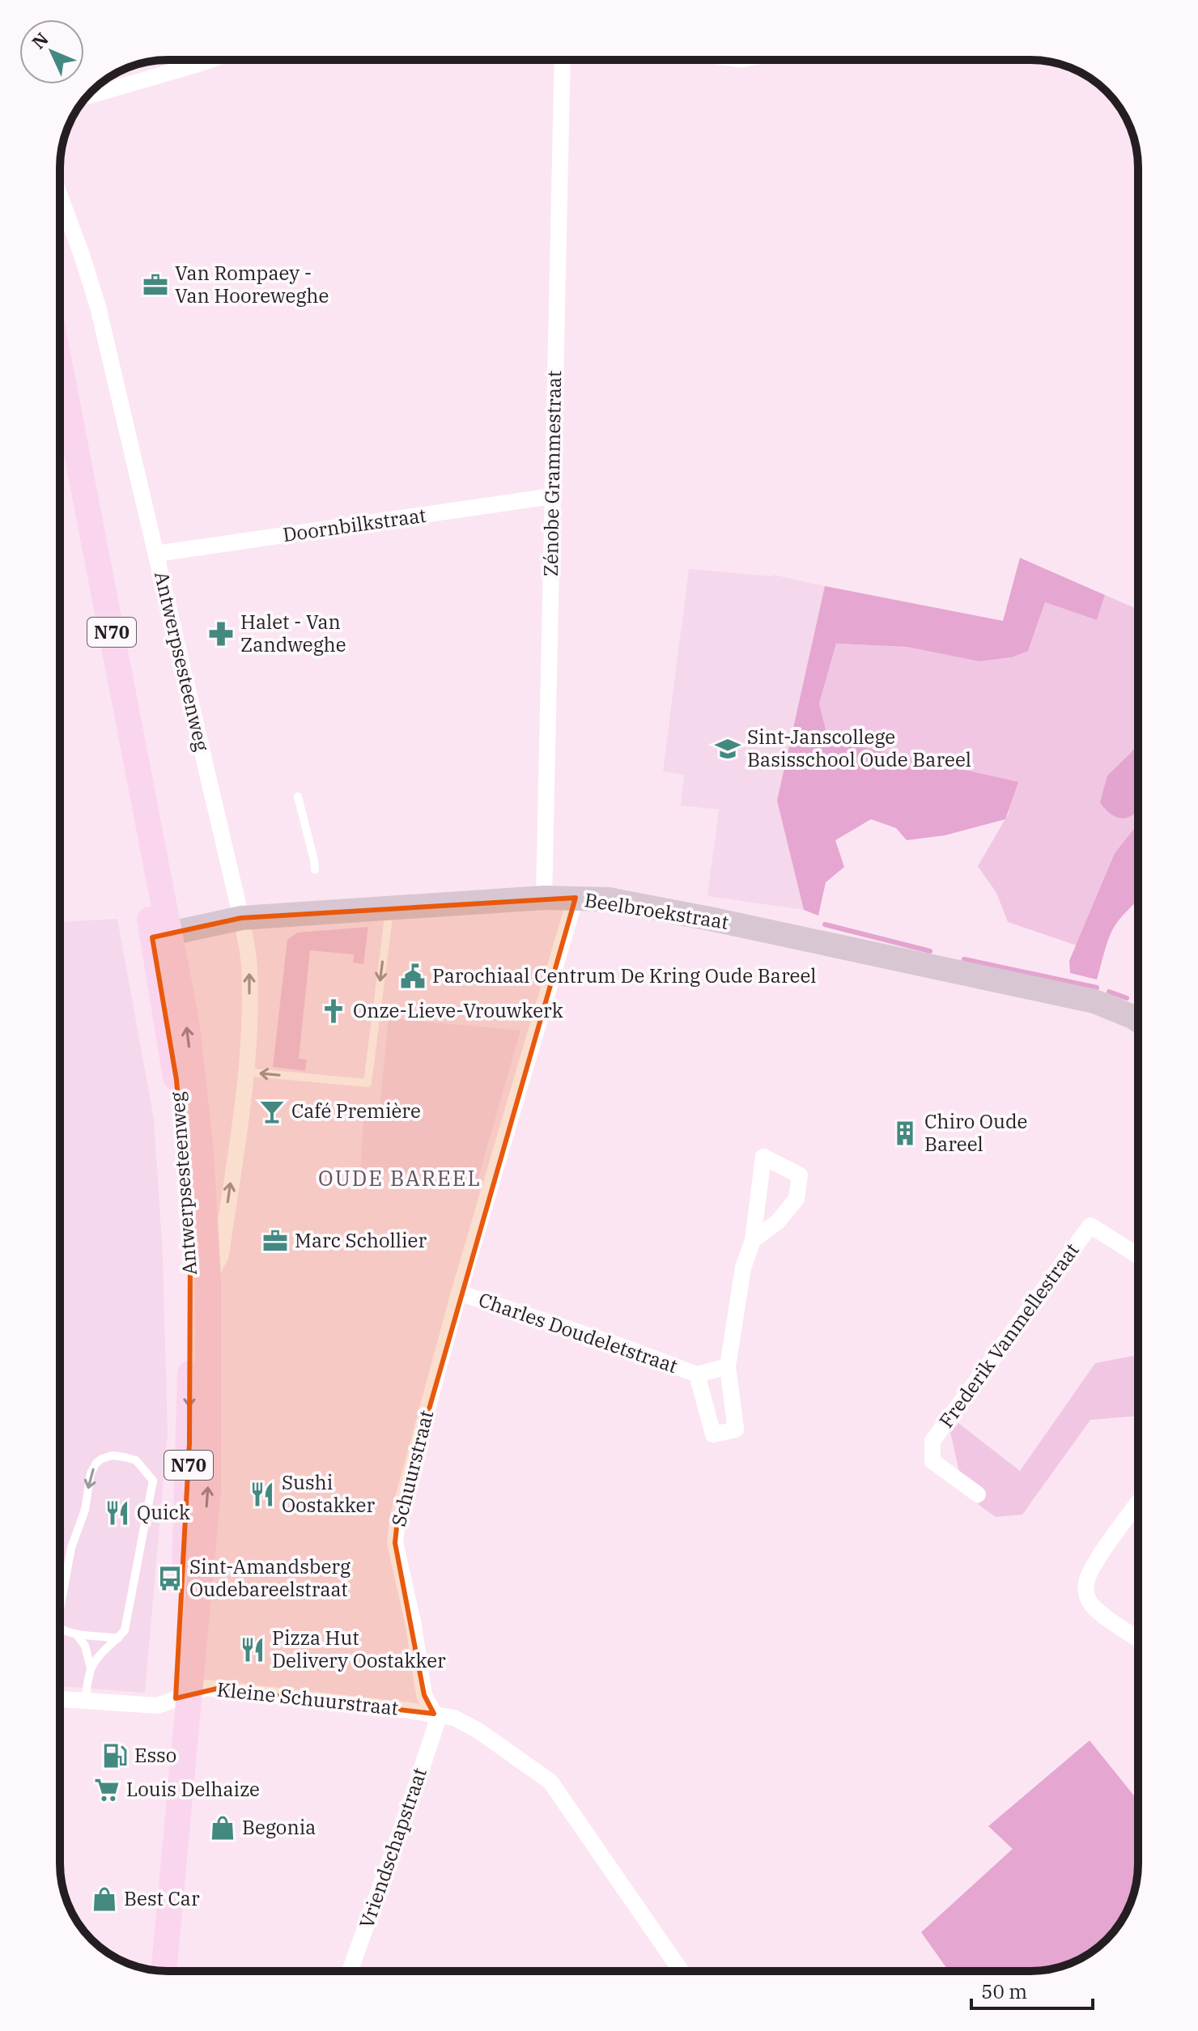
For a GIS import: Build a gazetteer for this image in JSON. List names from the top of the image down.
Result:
{
  "streets": {
    "main road": ["N70", "Antwerpsesteenweg"],
    "street": [
      "Zénobe Grammestraat",
      "Doornbilkstraat",
      "Beelbroekstraat",
      "Charles Doudeletstraat",
      "Frederik Vanmellestraat",
      "Schuurstraat",
      "Kleine Schuurstraat",
      "Vriendschapstraat"
    ]
  },
  "crossings": [
    ["Zénobe Grammestraat", "Doornbilkstraat"],
    ["Zénobe Grammestraat", "Beelbroekstraat"],
    ["Doornbilkstraat", "Antwerpsesteenweg"],
    ["Antwerpsesteenweg", "Beelbroekstraat"],
    ["Antwerpsesteenweg", "Kleine Schuurstraat"],
    ["Beelbroekstraat", "Schuurstraat"],
    ["Charles Doudeletstraat", "Schuurstraat"],
    ["Schuurstraat", "Kleine Schuurstraat"],
    ["Schuurstraat", "Vriendschapstraat"],
    ["Kleine Schuurstraat", "Vriendschapstraat"]
  ],
  "districts": ["OUDE BAREEL"],
  "places": {
    "office": ["Van Rompaey - Van Hooreweghe", "Marc Schollier"],
    "pharmacy": ["Halet - Van Zandweghe"],
    "school or university": ["Sint-Janscollege Basisschool Oude Bareel"],
    "public building": ["Parochiaal Centrum De Kring Oude Bareel"],
    "church": ["Onze-Lieve-Vrouwkerk"],
    "bar": ["Café Première"],
    "building": ["Chiro Oude Bareel"],
    "restaurant": ["Sushi Oostakker", "Quick", "Pizza Hut Delivery Oostakker"],
    "bus stop": ["Sint-Amandsberg Oudebareelstraat"],
    "fuel station": ["Esso"],
    "supermarket": ["Louis Delhaize"],
    "shop": ["Begonia", "Best Car"]
  },
  "scale_bar": "50 m",
  "north": "top left"
}
